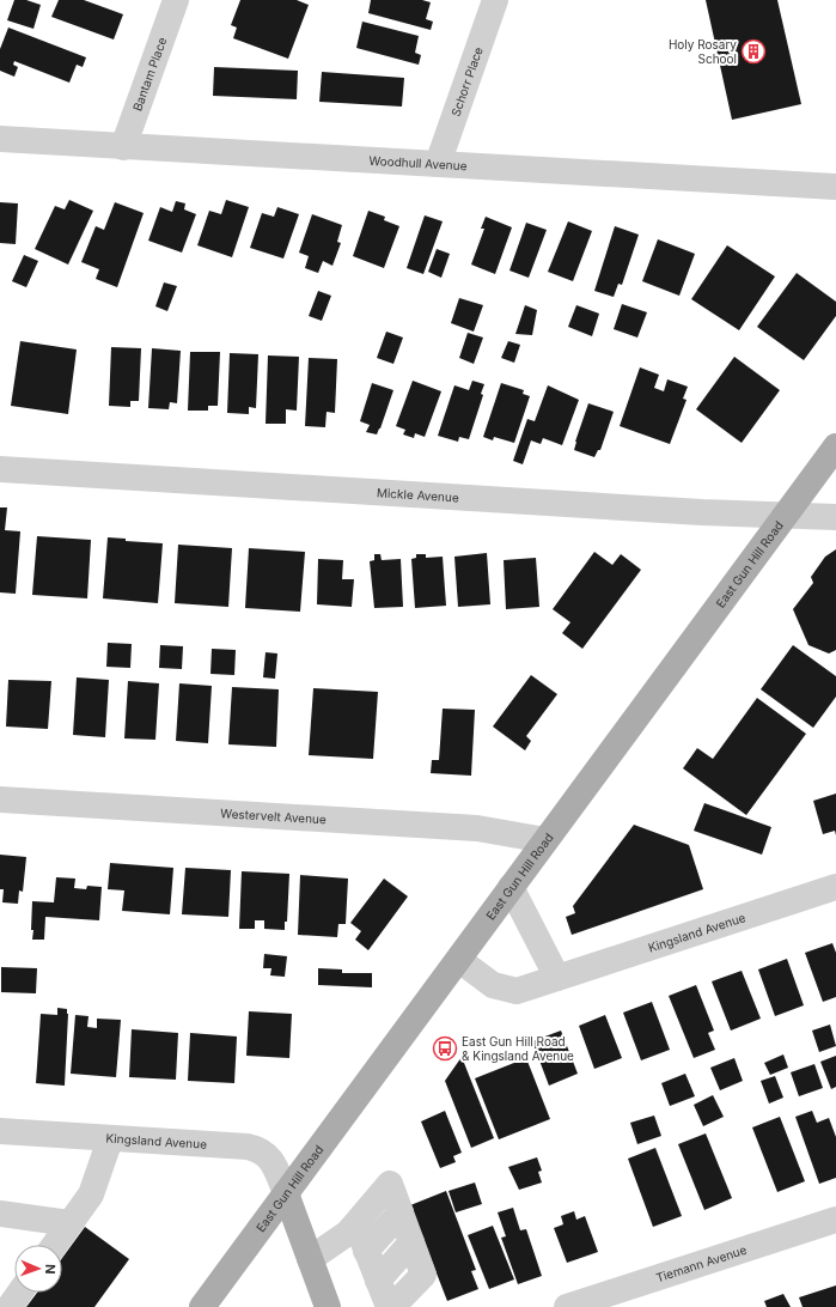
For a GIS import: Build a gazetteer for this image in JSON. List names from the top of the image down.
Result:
{
  "streets": {
    "main road": ["East Gun Hill Road"],
    "street": [
      "Bantam Place",
      "Schorr Place",
      "Woodhull Avenue",
      "Mickle Avenue",
      "Westervelt Avenue",
      "Kingsland Avenue",
      "Tiemann Avenue"
    ]
  },
  "crossings": [
    ["Bantam Place", "Woodhull Avenue"],
    ["Schorr Place", "Woodhull Avenue"],
    ["Mickle Avenue", "East Gun Hill Road"],
    ["East Gun Hill Road", "Westervelt Avenue"],
    ["East Gun Hill Road", "Kingsland Avenue"]
  ],
  "places": {
    "building": ["Holy Rosary School"],
    "bus stop": ["East Gun Hill Road & Kingsland Avenue"]
  },
  "north": "right"
}
